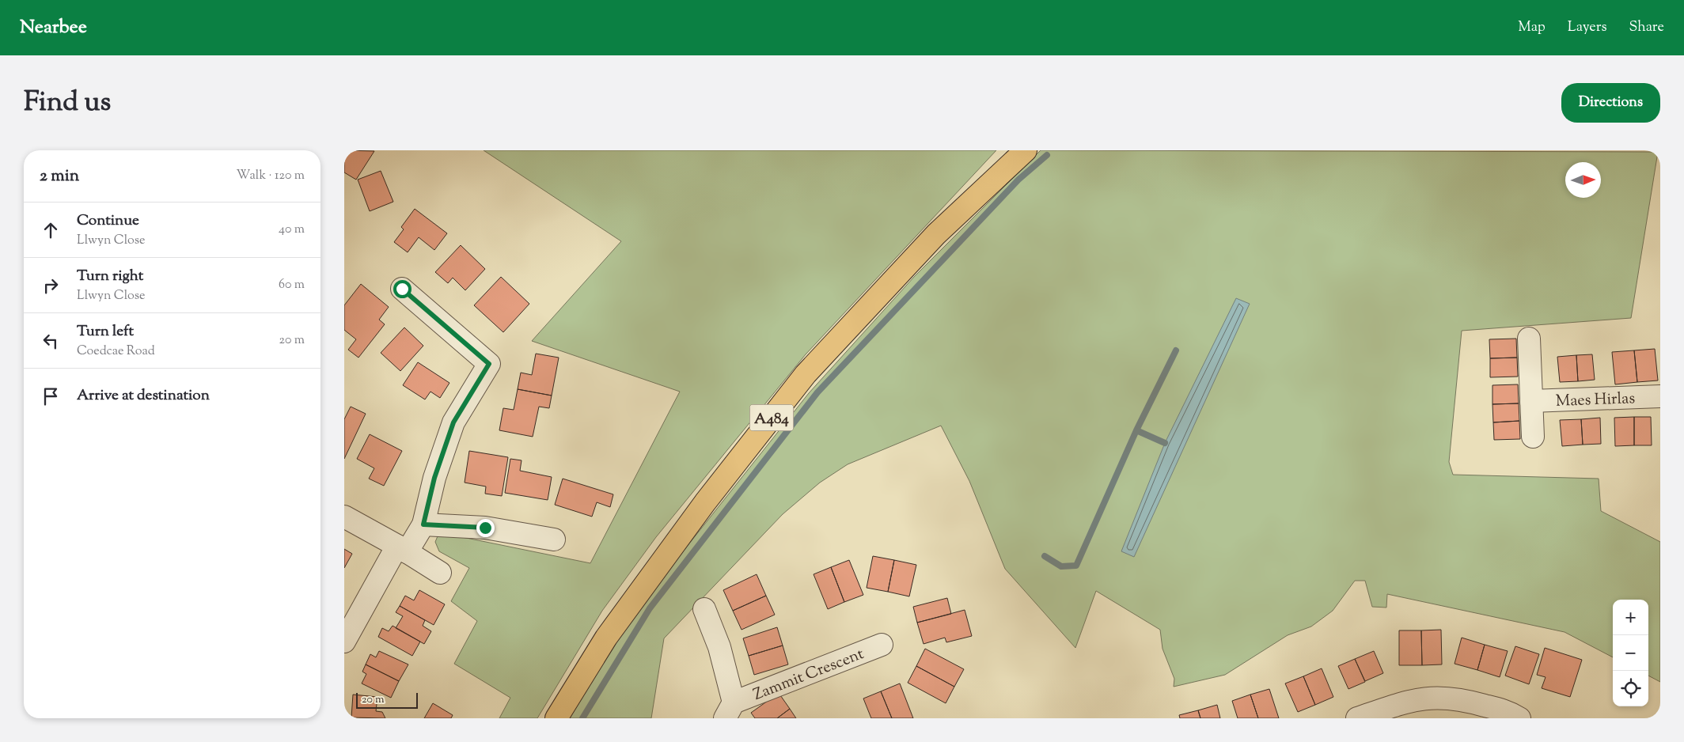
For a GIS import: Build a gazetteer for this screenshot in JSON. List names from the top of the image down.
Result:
{
  "streets": {
    "main road": ["A484"],
    "street": ["Maes Hirlas", "Zammit Crescent"]
  },
  "scale_bar": "20 m",
  "north": "right",
  "page": {
    "header": "Nearbee",
    "nav": ["Map", "Layers", "Share"],
    "title": "Find us",
    "buttons": "Directions",
    "heading": ["2 min", "Walk · 120 m"],
    "list": [
      ["Continue", "Llwyn Close", "40 m"],
      ["Turn right", "Llwyn Close", "60 m"],
      ["Turn left", "Coedcae Road", "20 m"],
      "Arrive at destination"
    ],
    "map_buttons": ["+", "−"],
    "scale": "20 m"
  }
}
